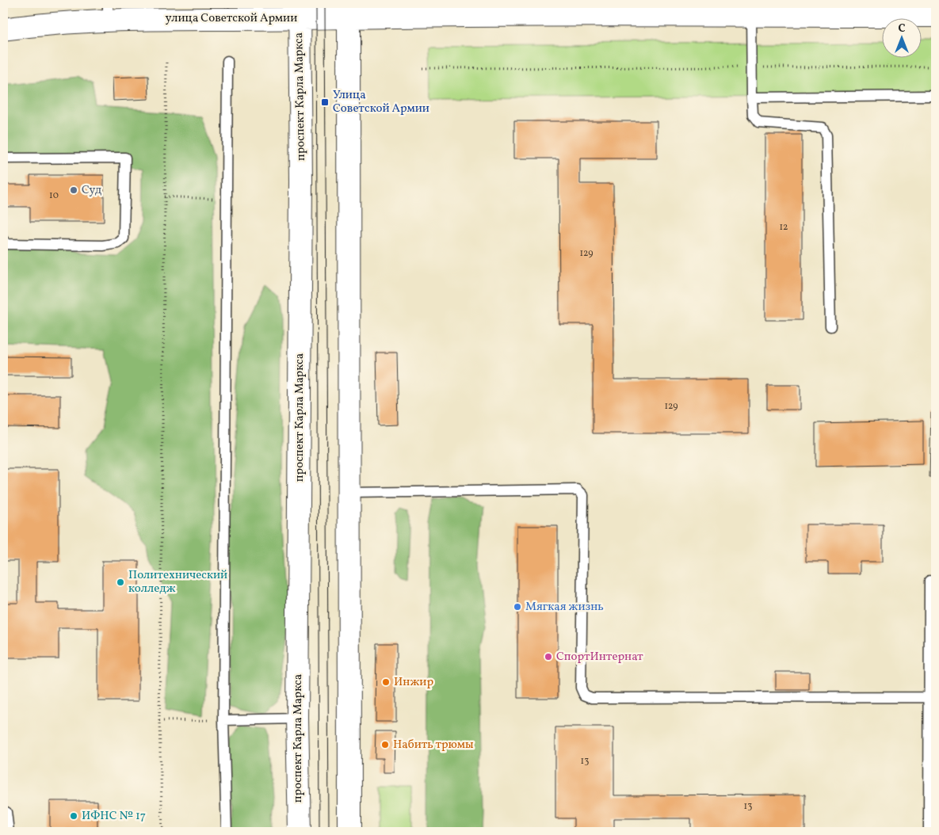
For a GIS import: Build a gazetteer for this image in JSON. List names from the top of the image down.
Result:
{
  "streets": {
    "main road": ["улица Советской Армии", "проспект Карла Маркса"]
  },
  "crossings": [
    ["улица Советской Армии", "проспект Карла Маркса"]
  ],
  "places": {
    "transit": ["Улица Советской Армии"],
    "other": [
      "Суд",
      "Политехнический колледж",
      "Мягкая жизнь",
      "СпортИнтернат",
      "Инжир",
      "Набить трюмы",
      "ИФНС № 17"
    ]
  },
  "house_numbers": [
    "10",
    "12",
    "129",
    "129",
    "13",
    "13"
  ],
  "north": "top"
}
